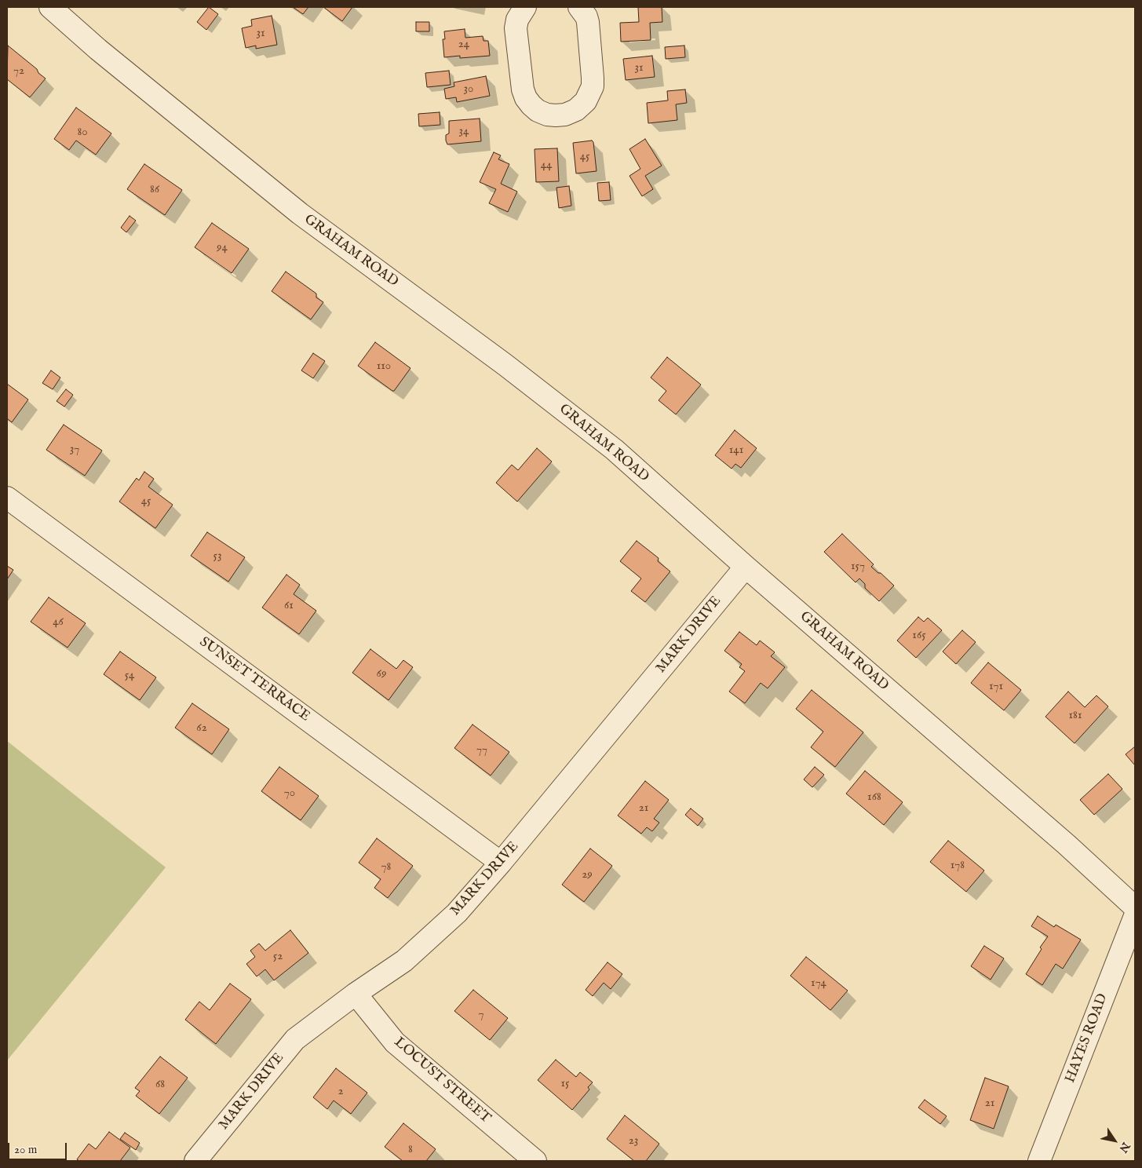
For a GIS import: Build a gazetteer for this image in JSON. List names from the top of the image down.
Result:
{
  "streets": {
    "street": [
      "GRAHAM ROAD",
      "MARK DRIVE",
      "SUNSET TERRACE",
      "HAYES ROAD",
      "LOCUST STREET"
    ]
  },
  "crossings": [
    ["GRAHAM ROAD", "MARK DRIVE"],
    ["MARK DRIVE", "SUNSET TERRACE"],
    ["MARK DRIVE", "LOCUST STREET"]
  ],
  "house_numbers": [
    "31",
    "24",
    "31",
    "72",
    "30",
    "34",
    "80",
    "45",
    "44",
    "86",
    "94",
    "110",
    "37",
    "141",
    "45",
    "53",
    "157",
    "61",
    "46",
    "165",
    "69",
    "54",
    "171",
    "181",
    "62",
    "77",
    "70",
    "168",
    "21",
    "178",
    "78",
    "29",
    "52",
    "174",
    "7",
    "15",
    "68",
    "2",
    "21",
    "23",
    "8"
  ],
  "scale_bar": "20 m",
  "north": "bottom right"
}
